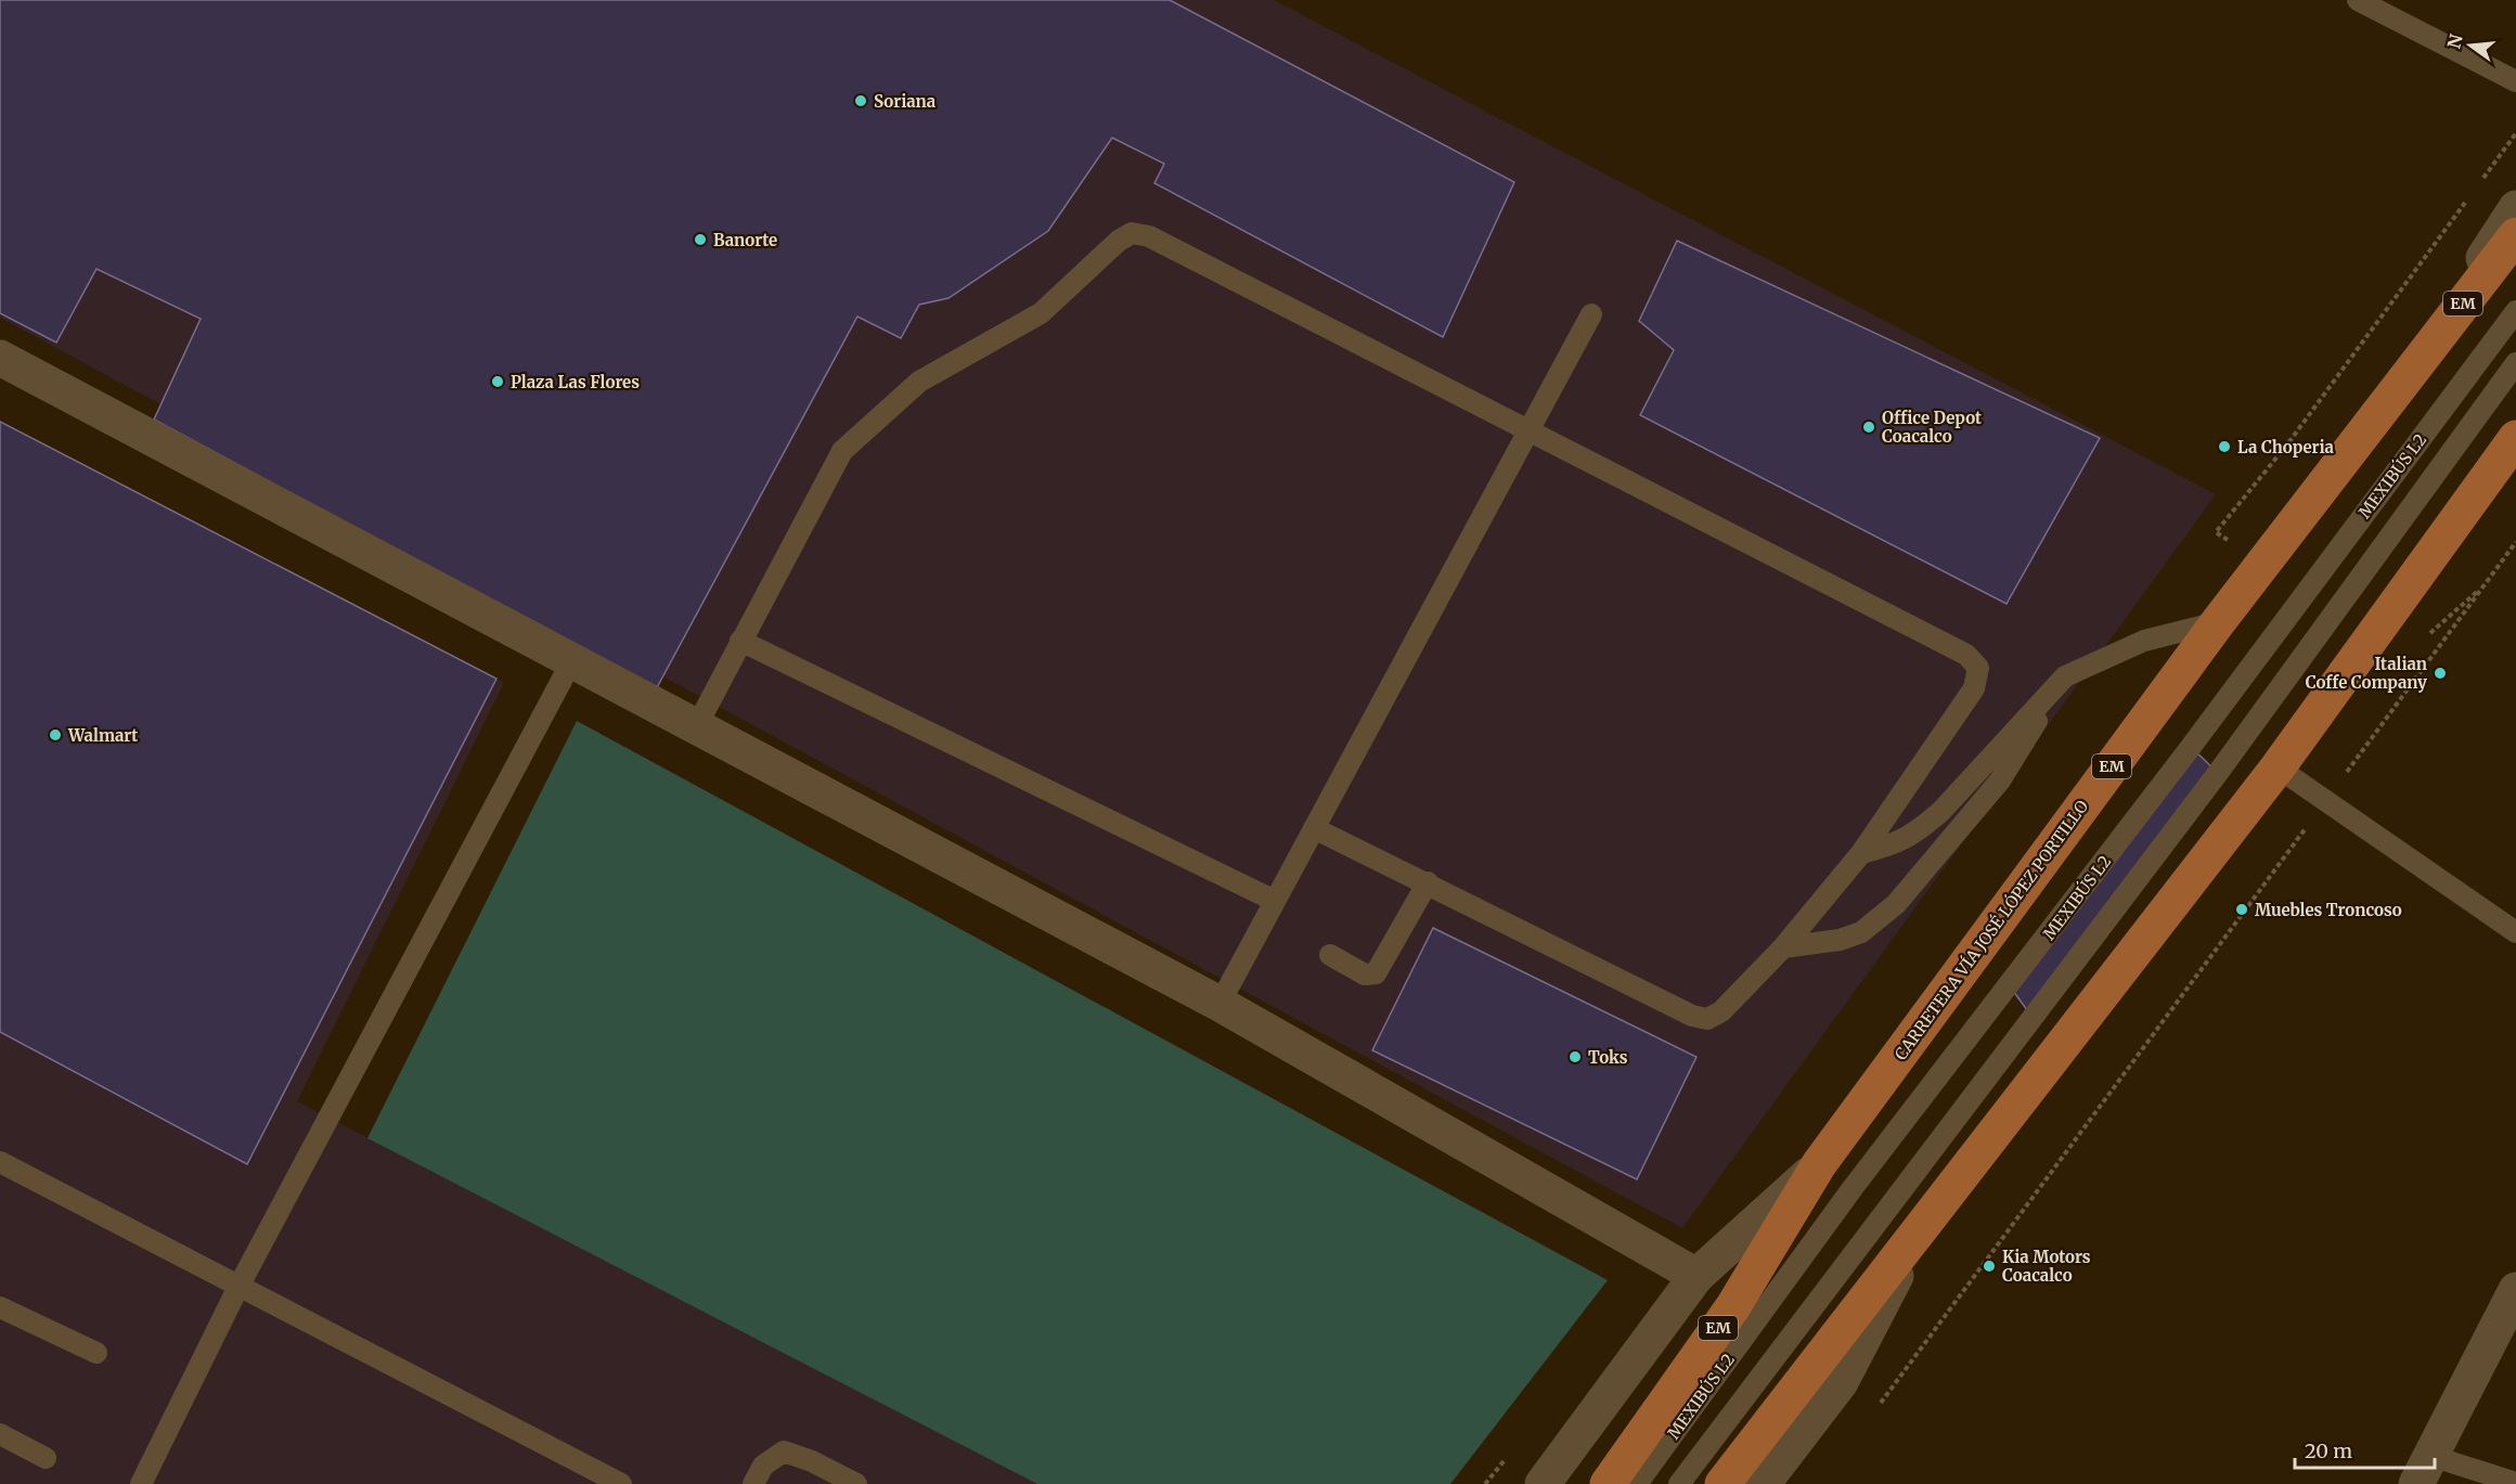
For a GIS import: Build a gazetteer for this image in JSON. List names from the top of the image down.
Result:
{
  "streets": {
    "main road": ["EM", "CARRETERA VÍA JOSÉ LÓPEZ PORTILLO"],
    "lane": ["MEXIBÚS L2"]
  },
  "places": [
    "Soriana",
    "Banorte",
    "Plaza Las Flores",
    "Office Depot Coacalco",
    "La Choperia",
    "Italian Coffe Company",
    "Walmart",
    "Muebles Troncoso",
    "Toks",
    "Kia Motors Coacalco"
  ],
  "scale_bar": "20 m",
  "north": "left"
}
